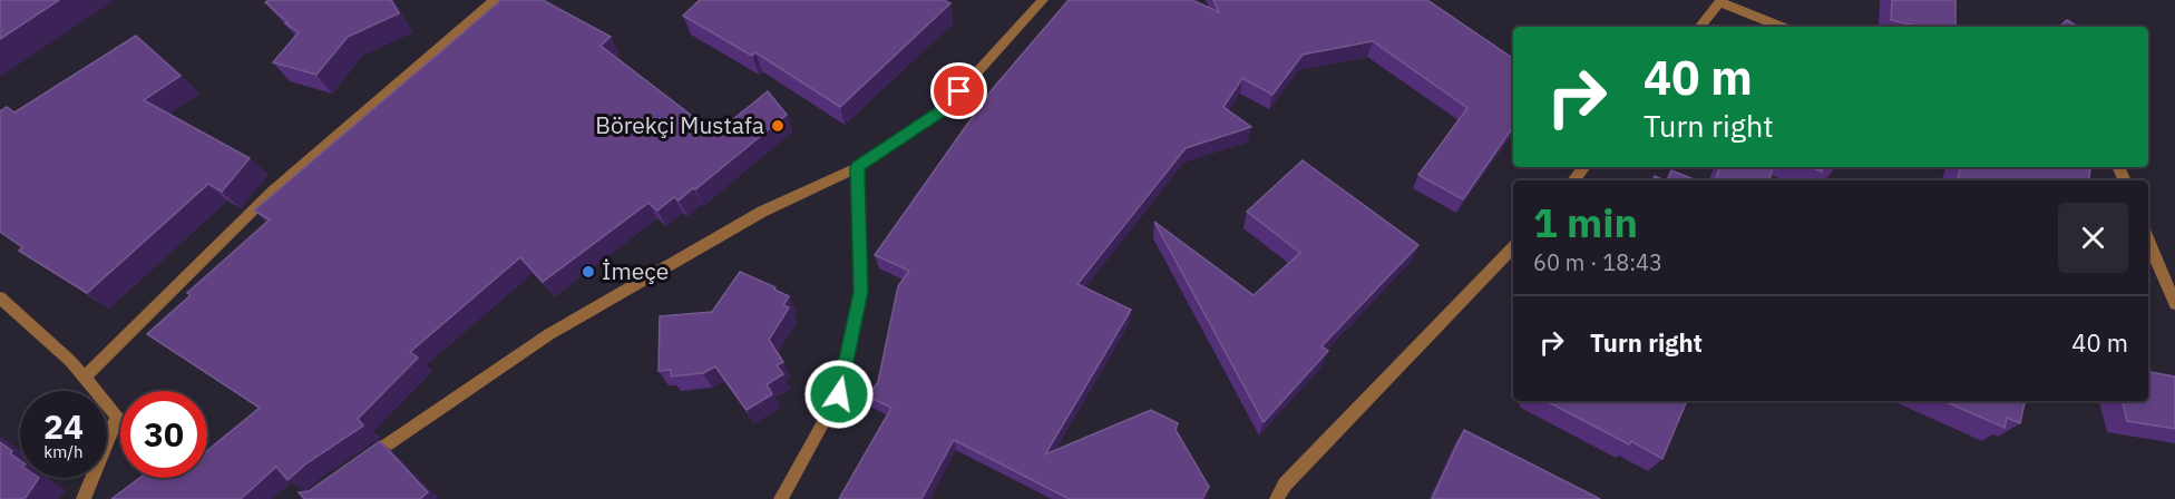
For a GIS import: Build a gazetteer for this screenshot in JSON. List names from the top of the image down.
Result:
{
  "places": ["Börekçi Mustafa", "İmeçe"],
  "page": {
    "turn": ["40 m", "Turn right"],
    "heading": ["1 min", "60 m · 18:43"],
    "list": [
      {
        "name": "Turn right",
        "value": "40 m"
      }
    ],
    "speed": "24 km/h",
    "limit": "30"
  }
}
